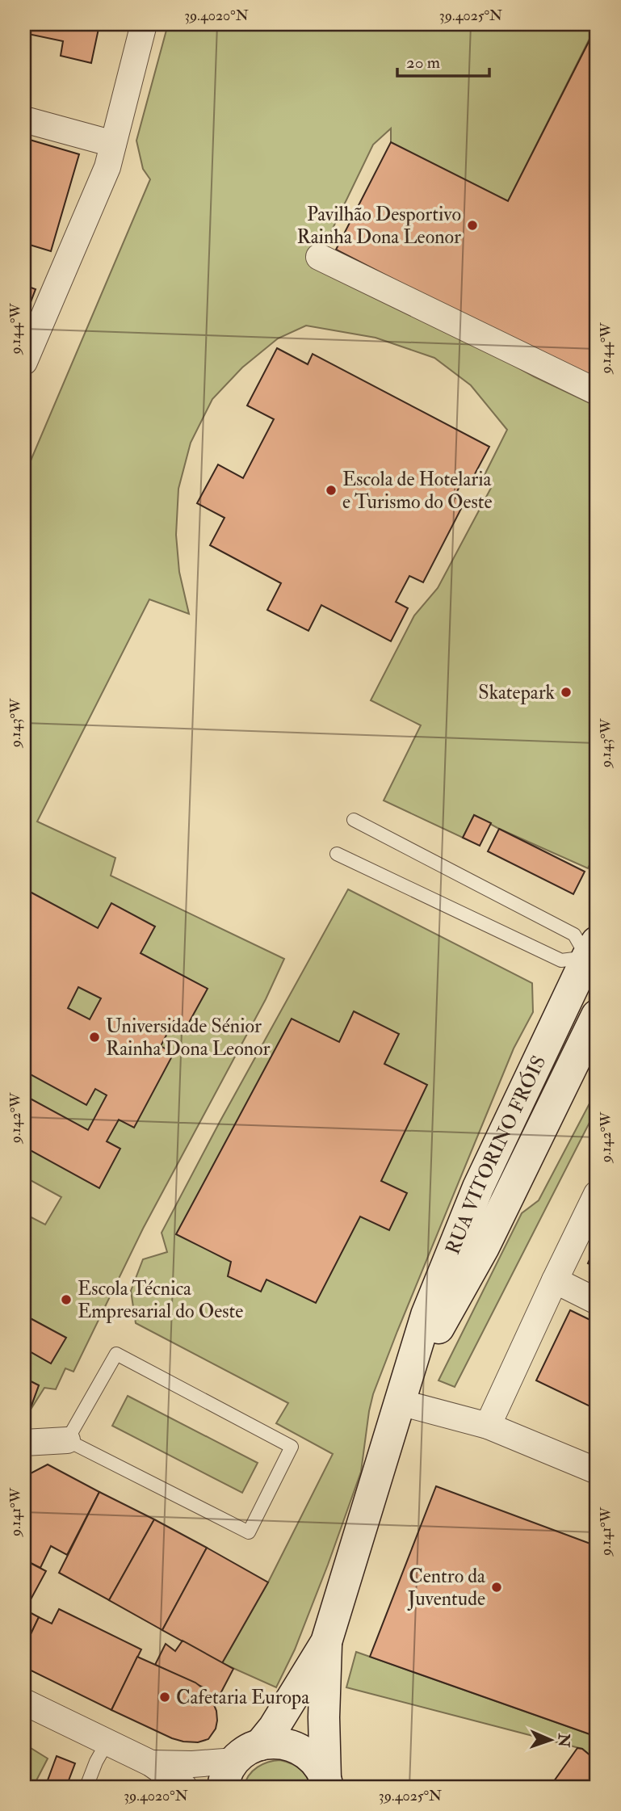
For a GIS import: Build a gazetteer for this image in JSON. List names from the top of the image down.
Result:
{
  "streets": {
    "main road": ["RUA VITORINO FRÓIS"]
  },
  "places": [
    "Pavilhão Desportivo Rainha Dona Leonor",
    "Escola de Hotelaria e Turismo do Oeste",
    "Skatepark",
    "Universidade Sénior Rainha Dona Leonor",
    "Escola Técnica Empresarial do Oeste",
    "Centro da Juventude",
    "Cafetaria Europa"
  ],
  "scale_bar": "20 m",
  "north": "right",
  "coordinates": [
    "39.4020°N",
    "39.4025°N",
    "9.144°W",
    "9.143°W",
    "9.142°W",
    "9.141°W"
  ]
}
